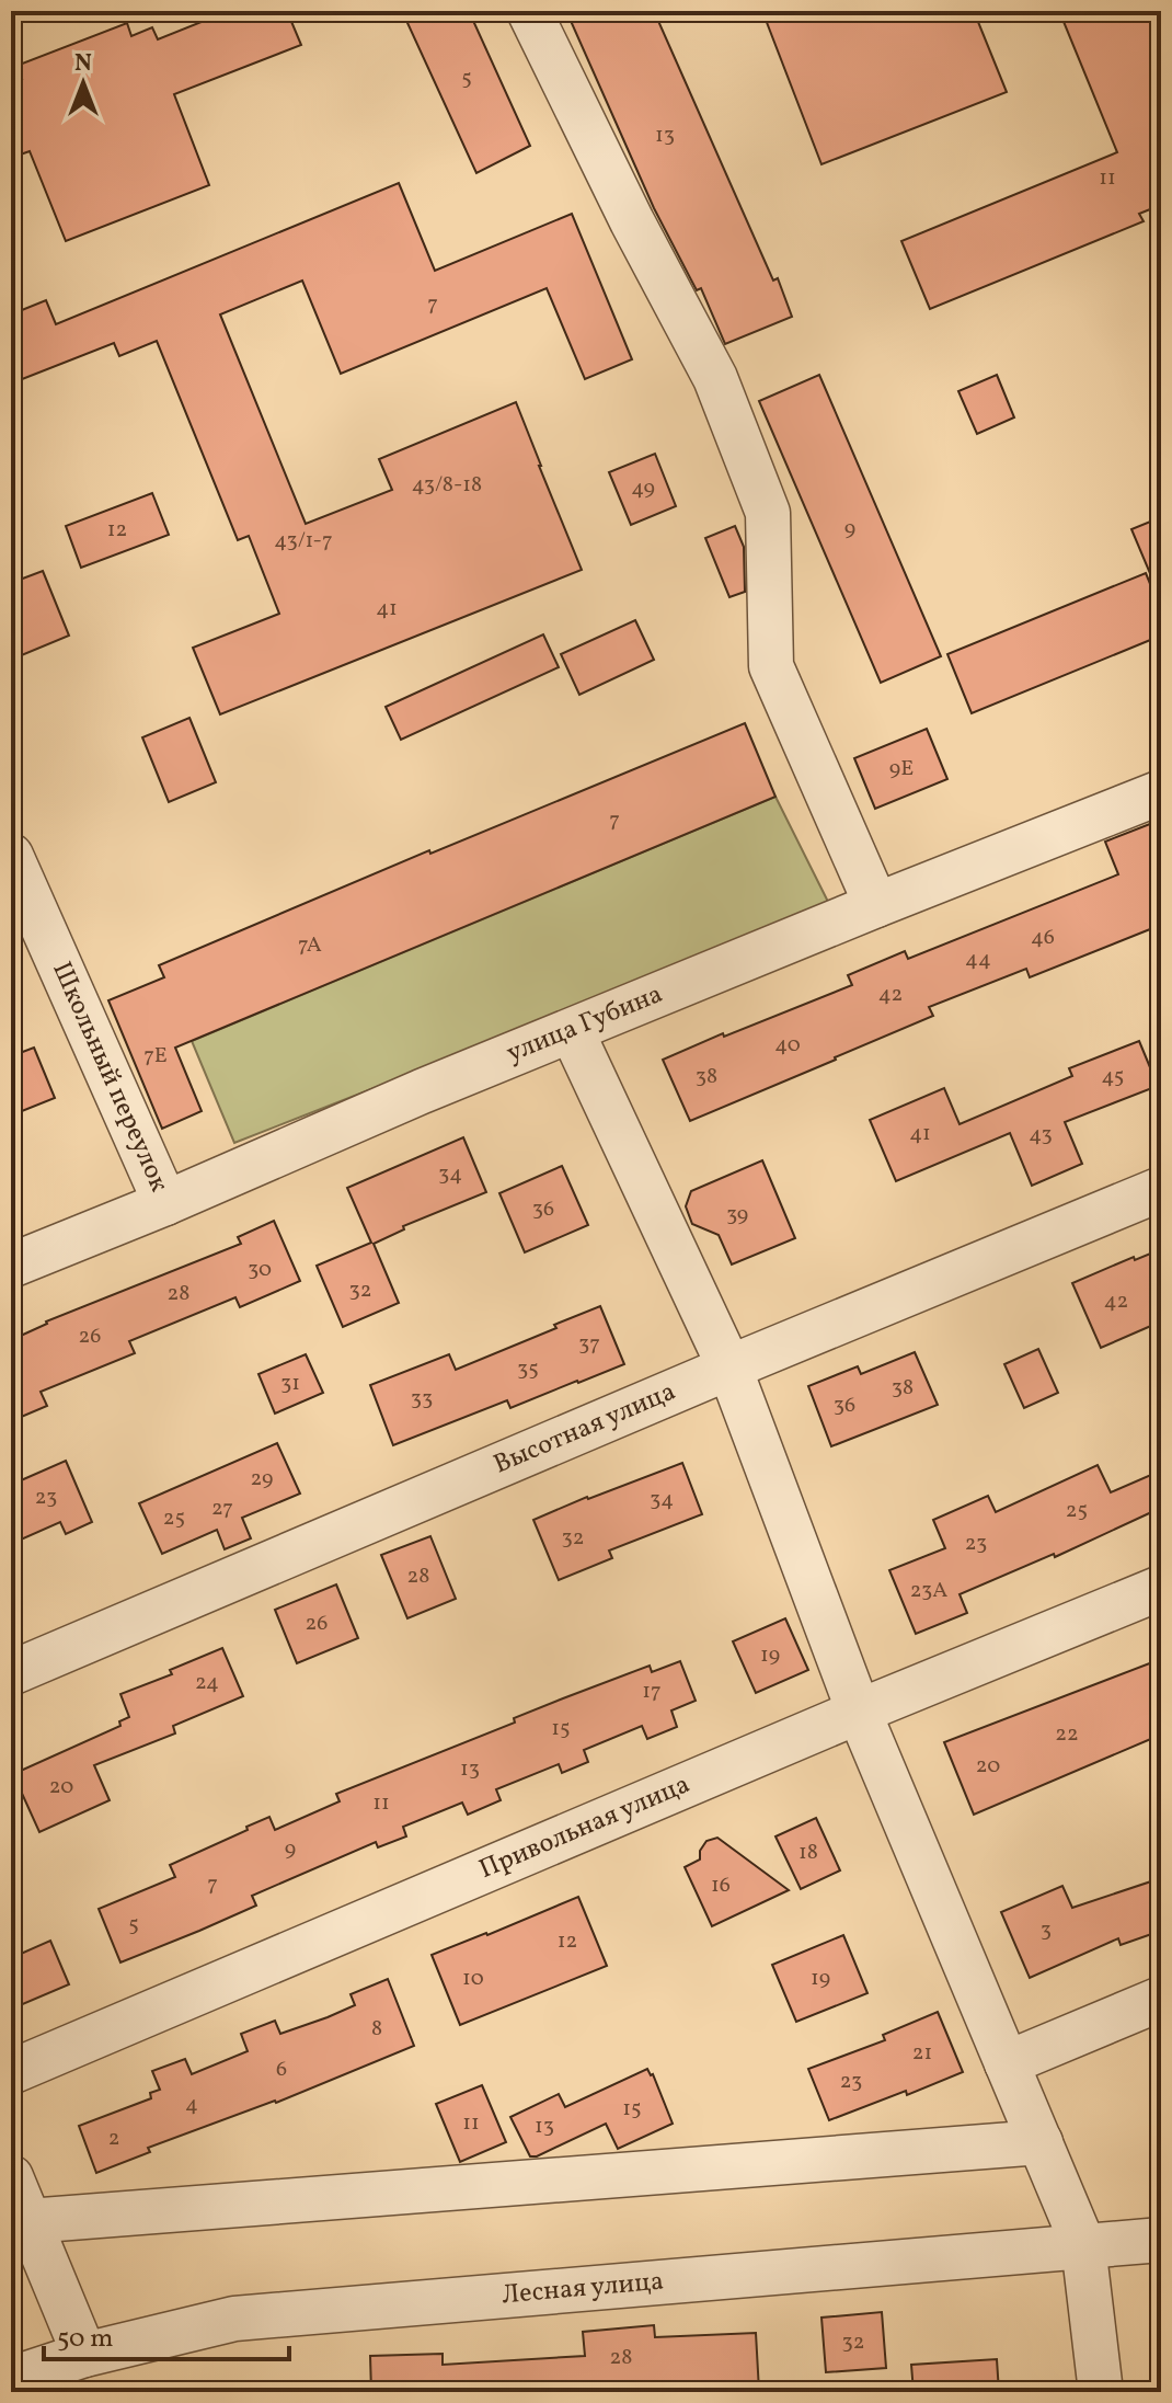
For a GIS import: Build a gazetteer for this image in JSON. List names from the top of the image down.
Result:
{
  "streets": {
    "street": [
      "улица Губина",
      "Школьный переулок",
      "Высотная улица",
      "Привольная улица",
      "Лесная улица"
    ]
  },
  "crossings": [
    ["улица Губина", "Школьный переулок"]
  ],
  "house_numbers": [
    "5",
    "13",
    "11",
    "7",
    "43/8-18",
    "49",
    "9",
    "12",
    "43/1-7",
    "41",
    "9Е",
    "7",
    "46",
    "7А",
    "44",
    "42",
    "40",
    "7Е",
    "38",
    "45",
    "41",
    "43",
    "34",
    "36",
    "39",
    "30",
    "32",
    "28",
    "42",
    "26",
    "37",
    "35",
    "31",
    "38",
    "33",
    "36",
    "29",
    "23",
    "34",
    "27",
    "25",
    "25",
    "32",
    "23",
    "28",
    "23А",
    "26",
    "19",
    "24",
    "17",
    "15",
    "22",
    "20",
    "13",
    "20",
    "11",
    "9",
    "18",
    "7",
    "16",
    "5",
    "3",
    "12",
    "10",
    "19",
    "8",
    "21",
    "6",
    "23",
    "4",
    "15",
    "11",
    "13",
    "2",
    "32",
    "28"
  ],
  "scale_bar": "50 m",
  "north": "top"
}
